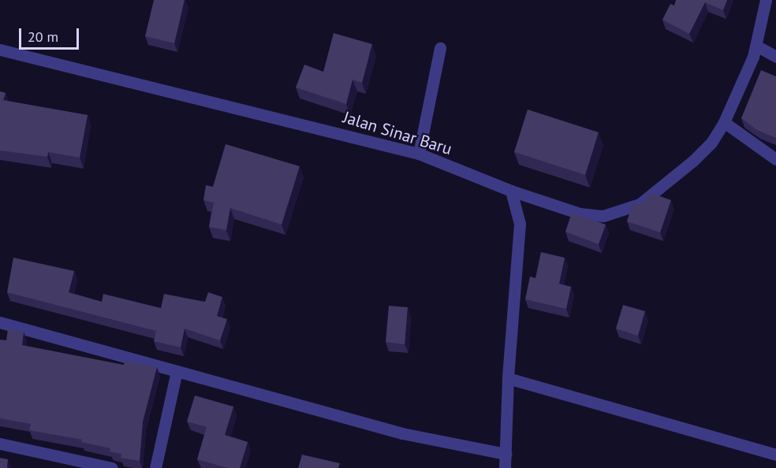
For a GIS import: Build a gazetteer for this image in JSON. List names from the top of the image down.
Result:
{
  "streets": {
    "street": ["Jalan Sinar Baru"]
  },
  "scale_bar": "20 m"
}
